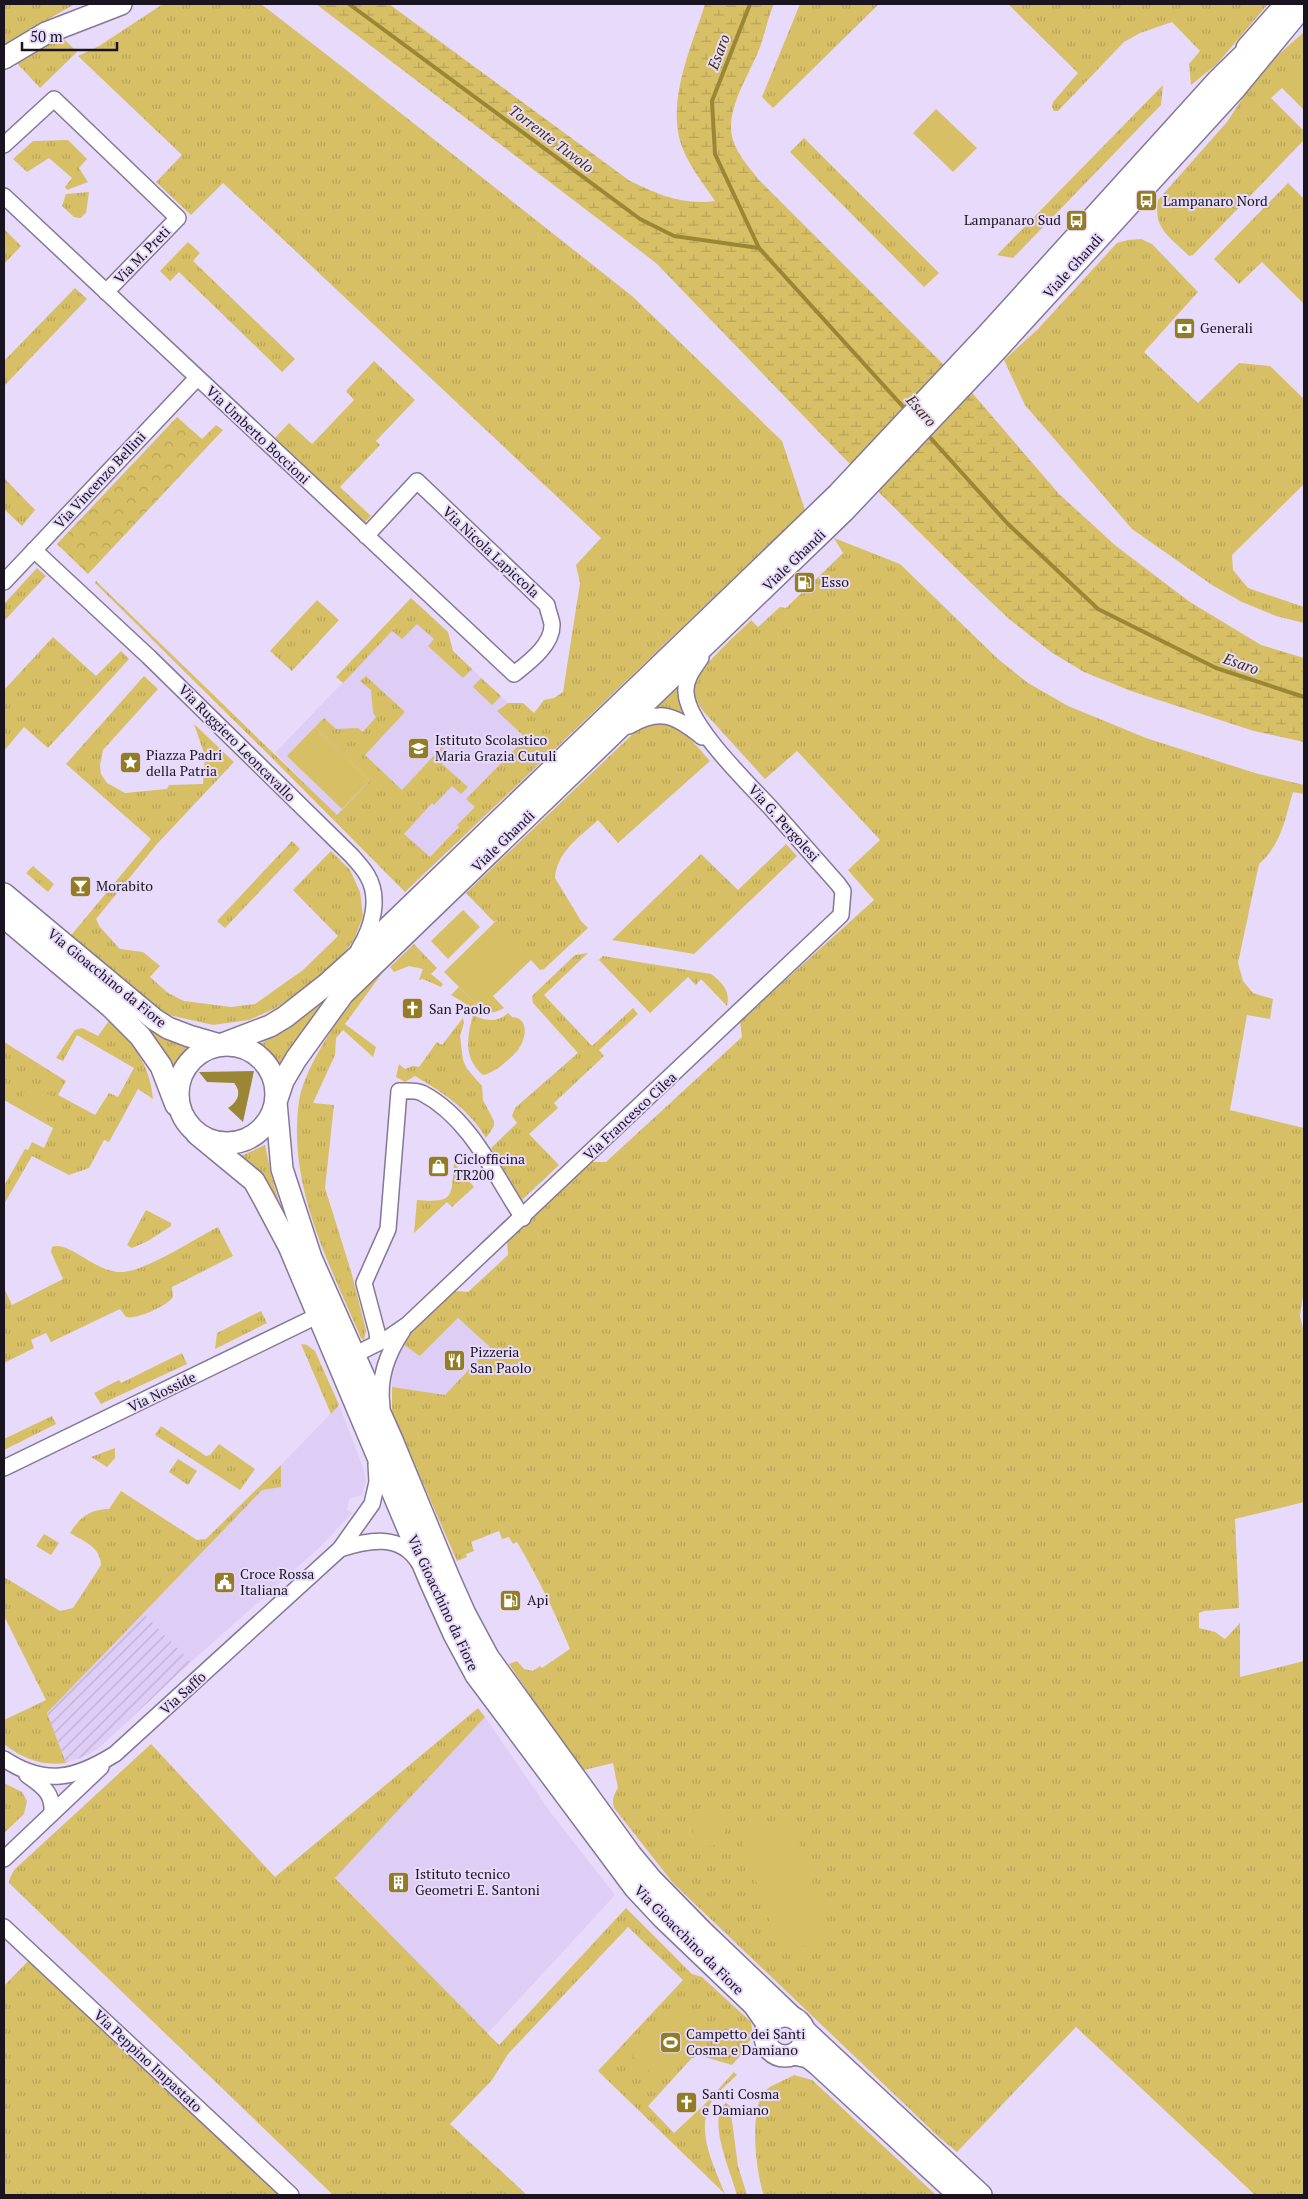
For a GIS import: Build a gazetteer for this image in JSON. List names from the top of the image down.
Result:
{
  "streets": {
    "street": [
      "Via M. Preti",
      "Viale Ghandi",
      "Via Umberto Boccioni",
      "Via Vincenzo Bellini",
      "Via Nicola Lapiccola",
      "Via Ruggiero Leoncavallo",
      "Via G. Pergolesi",
      "Via Gioacchino da Fiore",
      "Via Francesco Cilea",
      "Via Nosside",
      "Via Saffo",
      "Via Peppino Impastato"
    ]
  },
  "crossings": [
    ["Via M. Preti", "Via Umberto Boccioni"],
    ["Viale Ghandi", "Via Ruggiero Leoncavallo"],
    ["Viale Ghandi", "Via Gioacchino da Fiore"],
    ["Via Umberto Boccioni", "Via Vincenzo Bellini"],
    ["Via Umberto Boccioni", "Via Nicola Lapiccola"],
    ["Via Vincenzo Bellini", "Via Ruggiero Leoncavallo"],
    ["Via G. Pergolesi", "Via Francesco Cilea"],
    ["Via Gioacchino da Fiore", "Via Nosside"],
    ["Via Gioacchino da Fiore", "Via Saffo"],
    ["Via Francesco Cilea", "Via Saffo"]
  ],
  "water": ["Esaro", "Torrente Tuvolo"],
  "places": {
    "bus stop": ["Lampanaro Nord", "Lampanaro Sud"],
    "bank": ["Generali"],
    "fuel station": ["Esso", "Api"],
    "school or university": ["Istituto Scolastico Maria Grazia Cutuli"],
    "place": ["Piazza Padri della Patria"],
    "bar": ["Morabito"],
    "church": ["San Paolo", "Santi Cosma e Damiano"],
    "shop": ["Ciclofficina TR200"],
    "restaurant": ["Pizzeria San Paolo"],
    "public building": ["Croce Rossa Italiana"],
    "building": ["Istituto tecnico Geometri E. Santoni"],
    "sports": ["Campetto dei Santi Cosma e Damiano"]
  },
  "scale_bar": "50 m"
}
